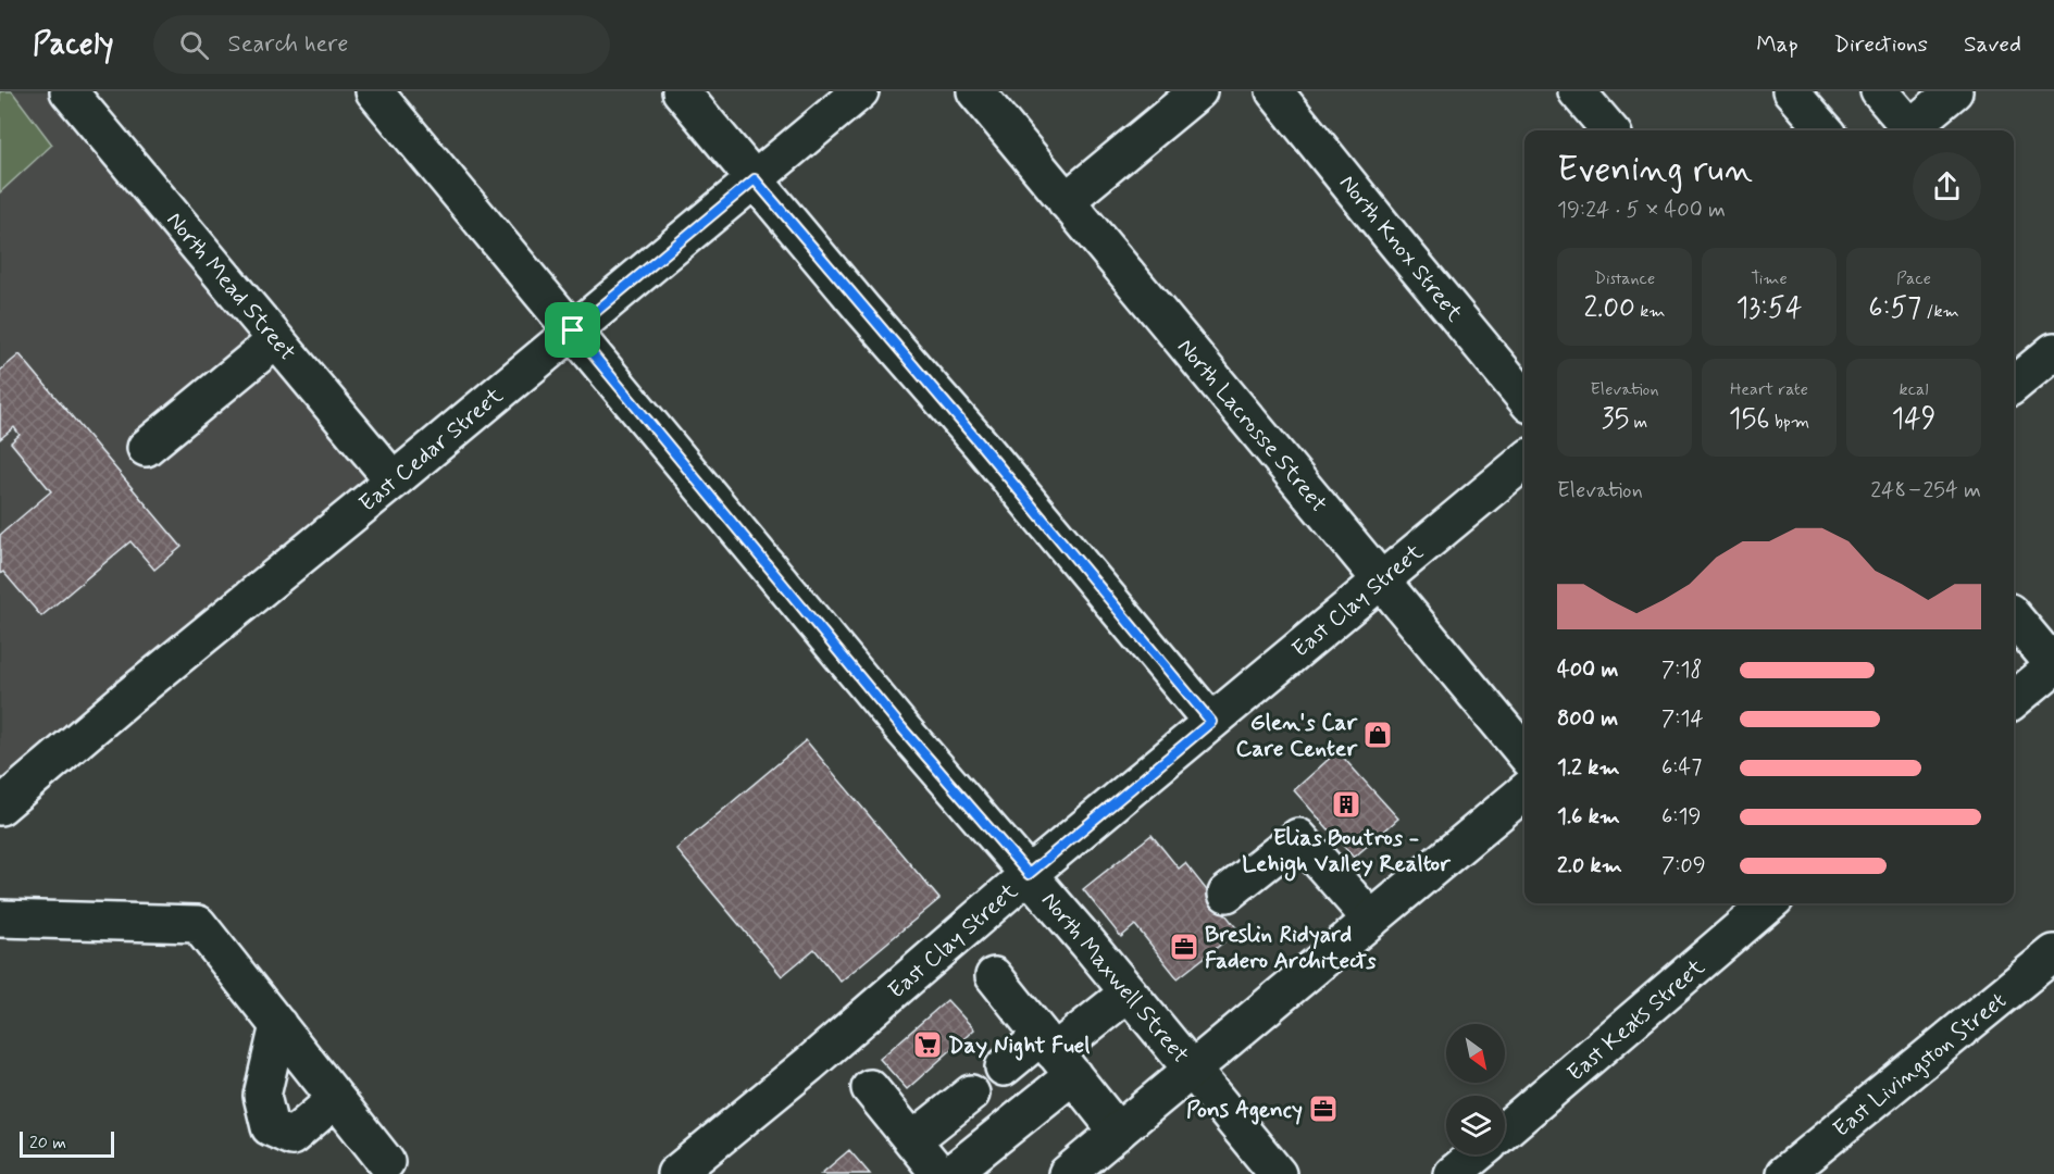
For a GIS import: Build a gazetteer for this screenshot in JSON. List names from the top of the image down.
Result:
{
  "streets": {
    "street": [
      "North Knox Street",
      "North Mead Street",
      "North Lacrosse Street",
      "East Cedar Street",
      "East Clay Street",
      "North Maxwell Street",
      "East Keats Street",
      "East Livingston Street"
    ]
  },
  "crossings": [
    ["North Mead Street", "East Cedar Street"],
    ["North Lacrosse Street", "East Clay Street"],
    ["East Cedar Street", "North Maxwell Street"],
    ["East Clay Street", "North Maxwell Street"]
  ],
  "places": {
    "shop": ["Glen's Car Care Center"],
    "building": ["Elias Boutros - Lehigh Valley Realtor"],
    "office": ["Breslin Ridyard Fadero Architects", "Pons Agency"],
    "supermarket": ["Day Night Fuel"]
  },
  "scale_bar": "20 m",
  "north": "bottom right",
  "page": {
    "header": "Pacely",
    "search": "Search here",
    "nav": ["Map", "Directions", "Saved"],
    "heading": ["Evening run", "19:24 · 5 × 400 m"],
    "stats": [
      ["Distance", "2.00 km"],
      ["Time", "13:54"],
      ["Pace", "6:57 /km"],
      ["Elevation", "35 m"],
      ["Heart rate", "156 bpm"],
      ["kcal", "149"]
    ],
    "chart": ["Elevation", "248–254 m"],
    "list": [
      {
        "name": "400 m",
        "note": "7:18"
      },
      {
        "name": "800 m",
        "note": "7:14"
      },
      {
        "name": "1.2 km",
        "note": "6:47"
      },
      {
        "name": "1.6 km",
        "note": "6:19"
      },
      {
        "name": "2.0 km",
        "note": "7:09"
      }
    ],
    "scale": "20 m"
  }
}
